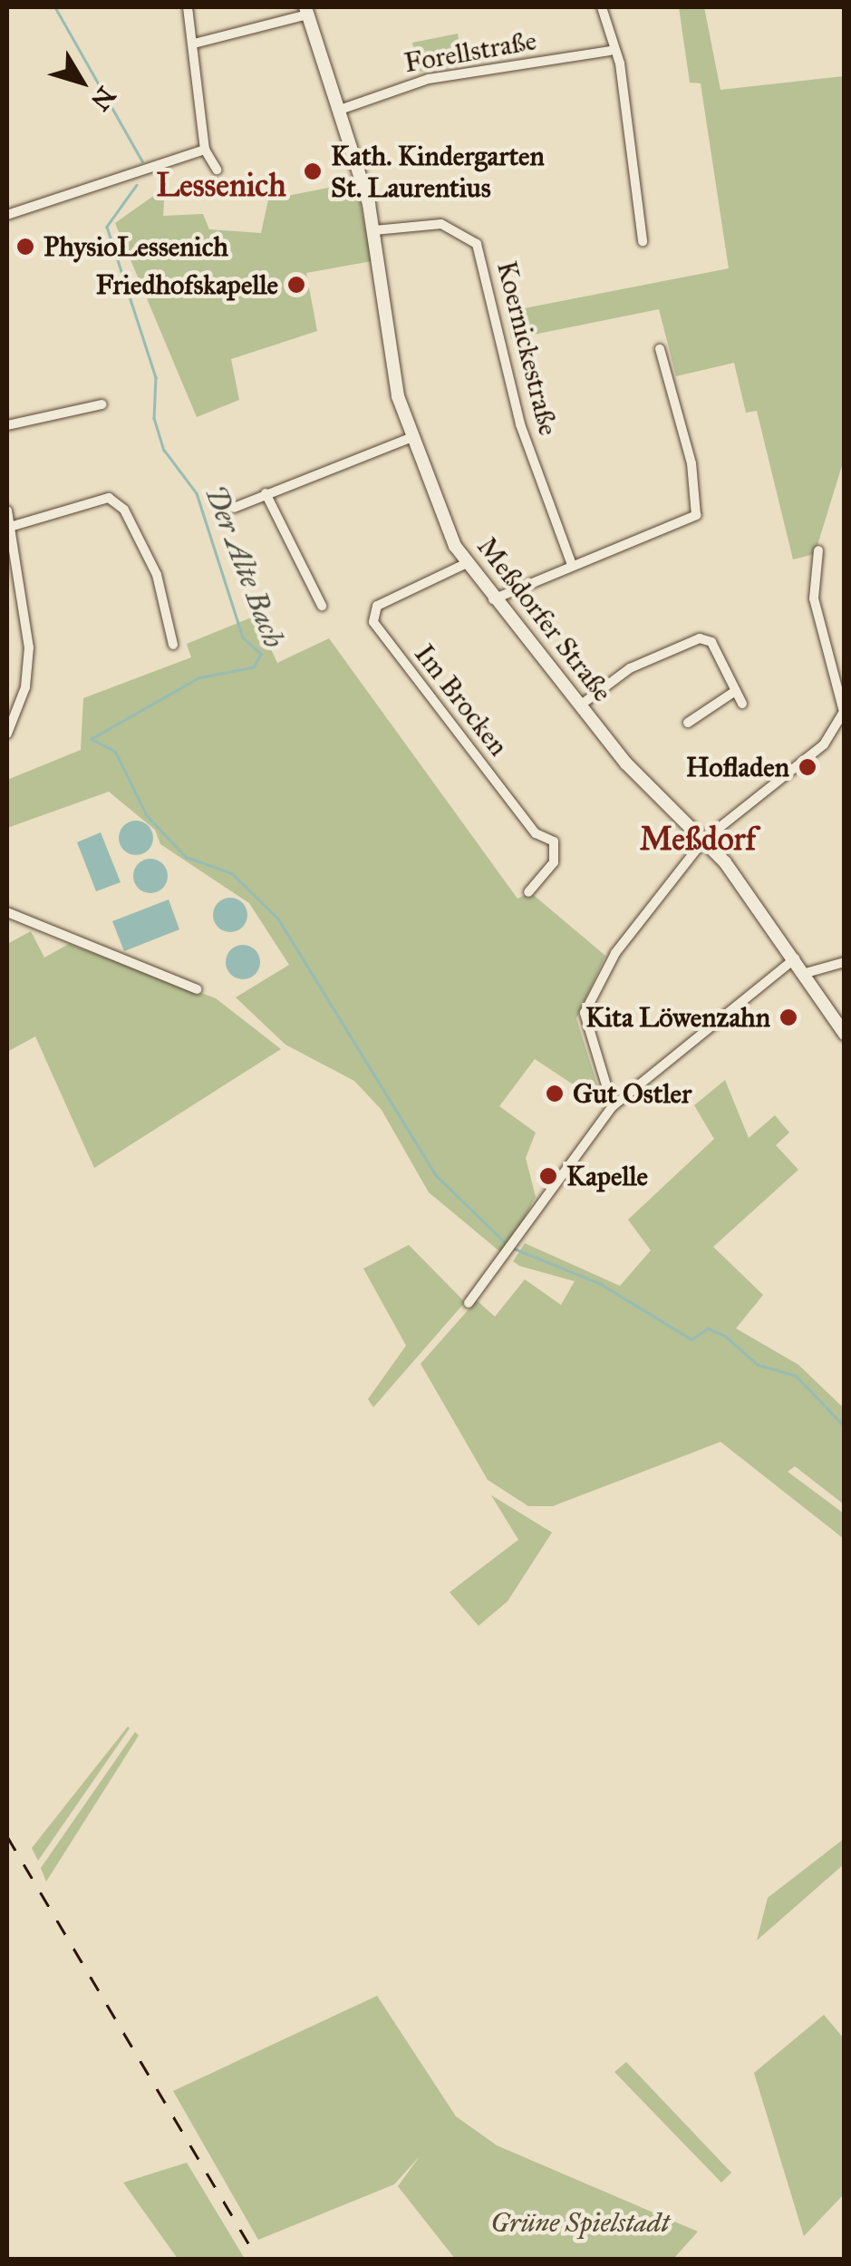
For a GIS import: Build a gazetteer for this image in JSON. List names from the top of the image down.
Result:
{
  "streets": {
    "street": [
      "Forellstraße",
      "Koernickestraße",
      "Meßdorfer Straße",
      "Im Brocken"
    ]
  },
  "crossings": [
    ["Forellstraße", "Meßdorfer Straße"],
    ["Koernickestraße", "Meßdorfer Straße"],
    ["Meßdorfer Straße", "Im Brocken"]
  ],
  "districts": ["Lessenich", "Meßdorf"],
  "water": ["Der Alte Bach"],
  "parks": ["Grüne Spielstadt"],
  "places": [
    "Kath. Kindergarten St. Laurentius",
    "PhysioLessenich",
    "Friedhofskapelle",
    "Hofladen",
    "Kita Löwenzahn",
    "Gut Ostler",
    "Kapelle"
  ],
  "north": "bottom right"
}
